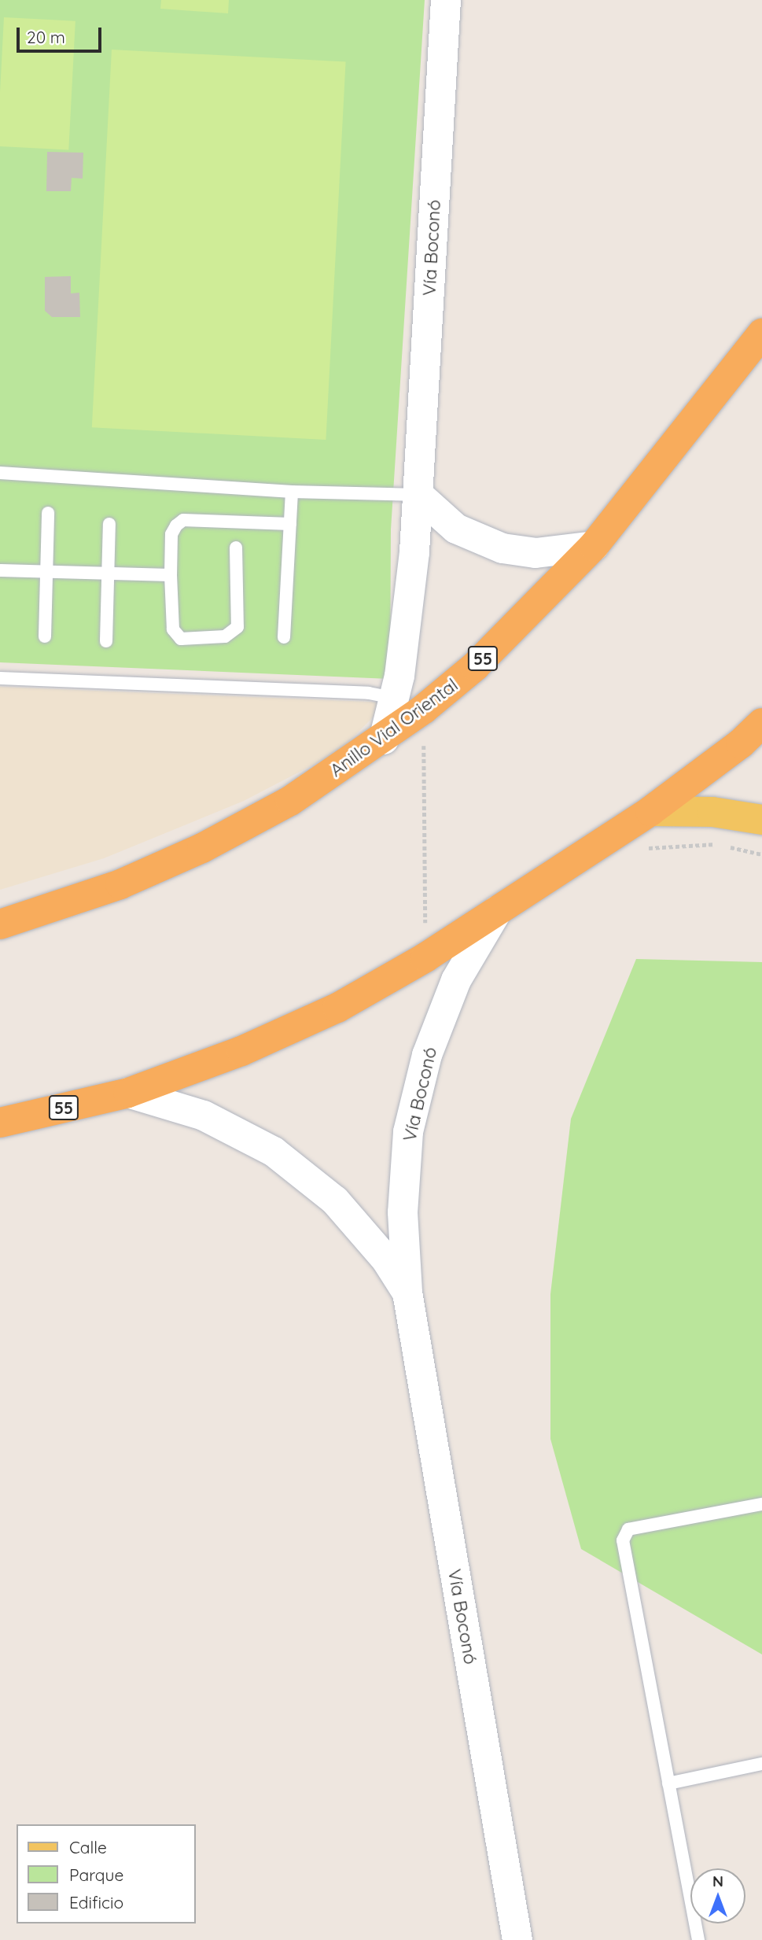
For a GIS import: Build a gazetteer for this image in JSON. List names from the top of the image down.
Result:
{
  "streets": {
    "highway": ["55", "Anillo Vial Oriental"],
    "main road": ["Vía Boconó"]
  },
  "crossings": [
    ["Vía Boconó", "55"],
    ["Vía Boconó", "Anillo Vial Oriental"]
  ],
  "legend": ["Calle", "Parque", "Edificio"],
  "scale_bar": "20 m",
  "north": "top"
}
